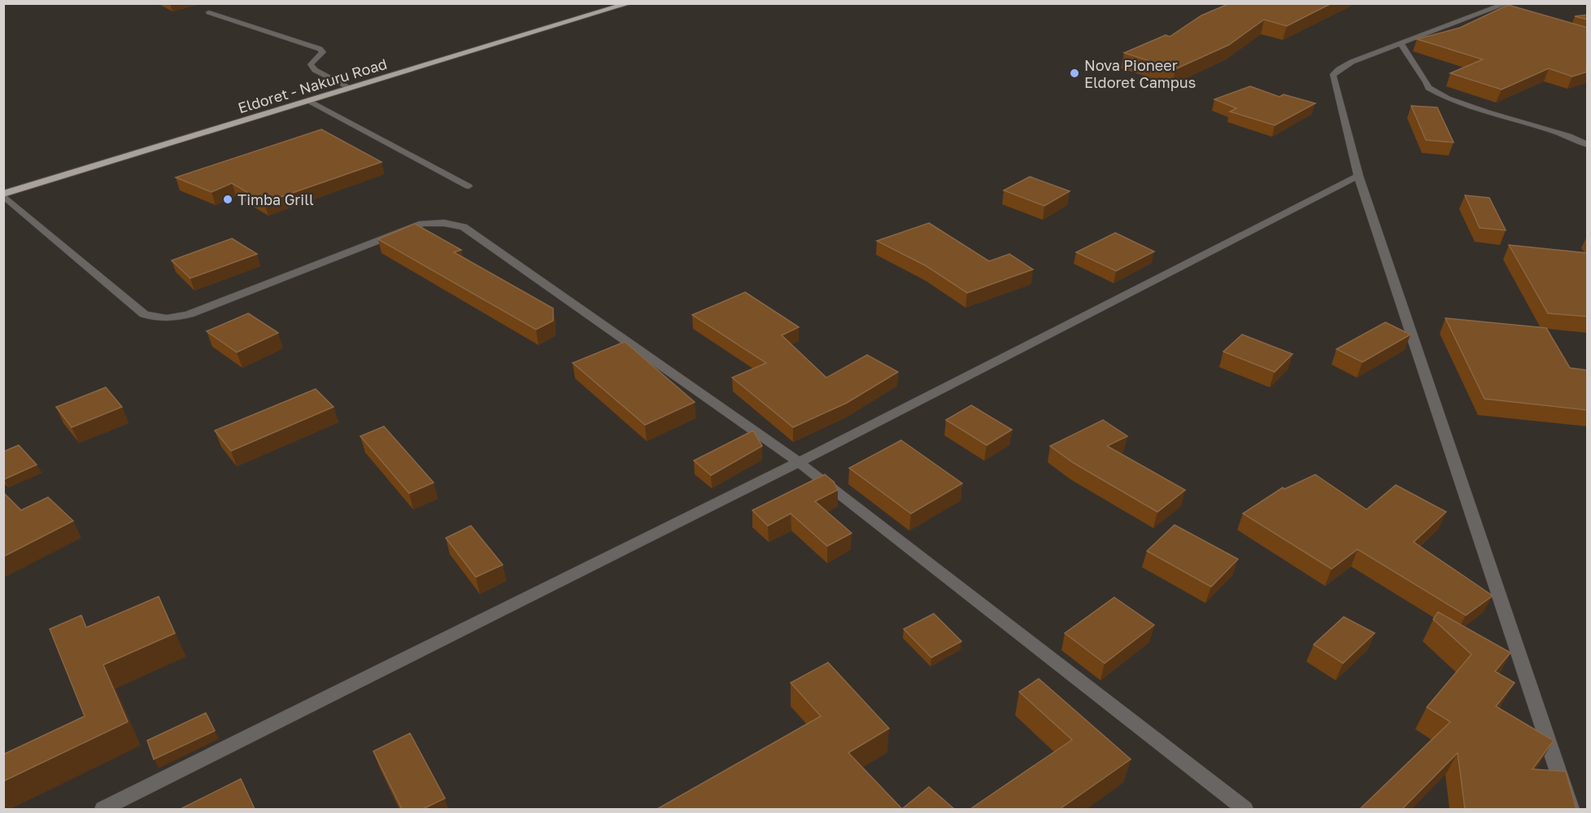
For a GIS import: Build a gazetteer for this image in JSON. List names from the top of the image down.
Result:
{
  "streets": {
    "highway": ["Eldoret - Nakuru Road"]
  },
  "places": ["Nova Pioneer Eldoret Campus", "Timba Grill"]
}
